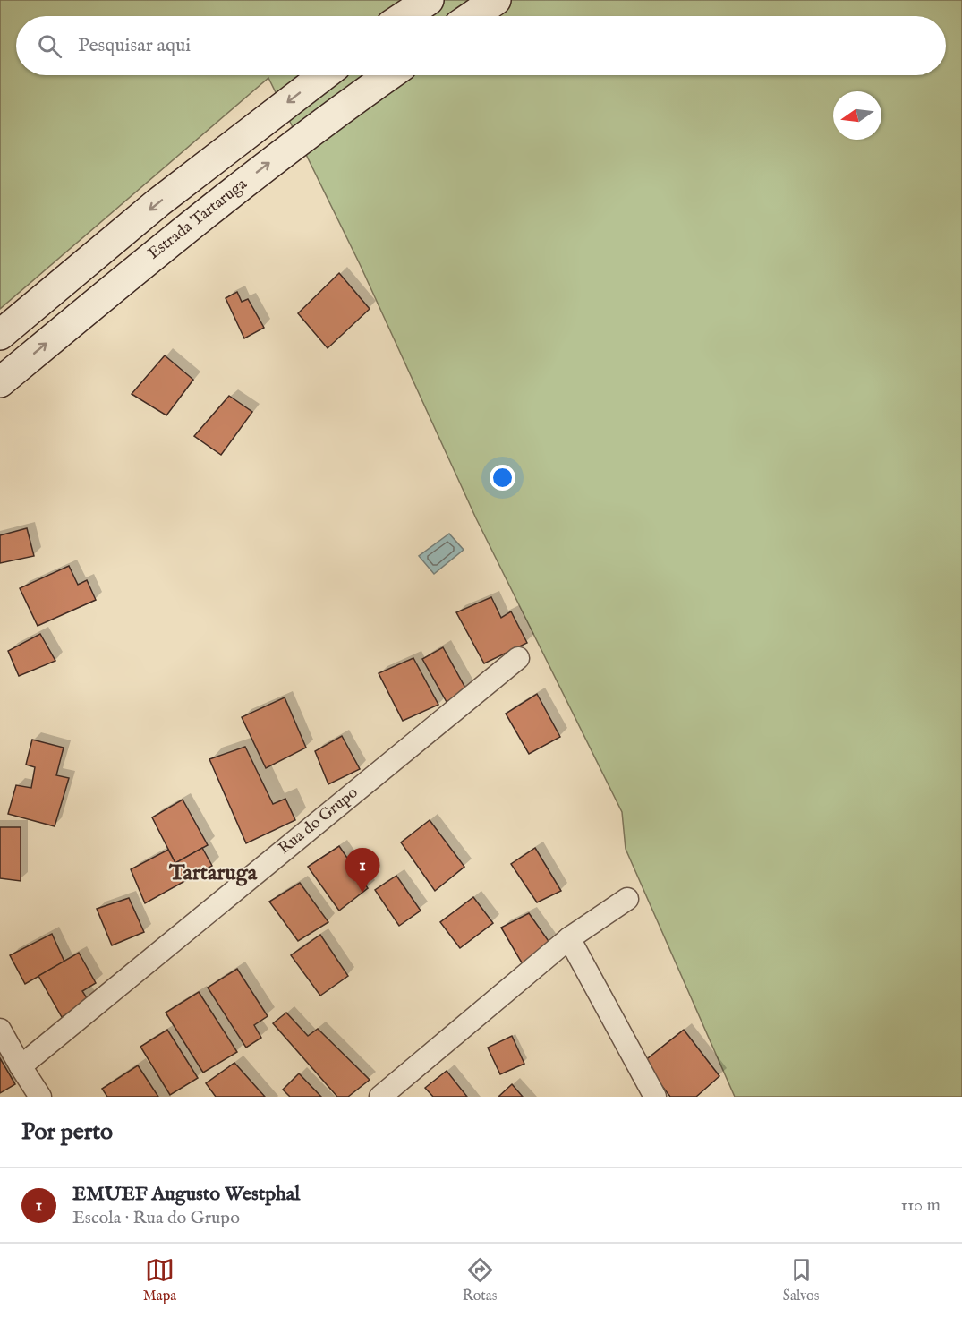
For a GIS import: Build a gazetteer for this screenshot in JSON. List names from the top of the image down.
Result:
{
  "streets": {
    "street": ["Estrada Tartaruga", "Rua do Grupo"]
  },
  "districts": ["Tartaruga"],
  "north": "left",
  "page": {
    "search": "Pesquisar aqui",
    "pins": "1",
    "heading": "Por perto",
    "list": [
      {
        "mark": "1",
        "name": "EMUEF Augusto Westphal",
        "note": "Escola · Rua do Grupo",
        "value": "110 m"
      }
    ],
    "nav": ["Mapa", "Rotas", "Salvos"]
  }
}
